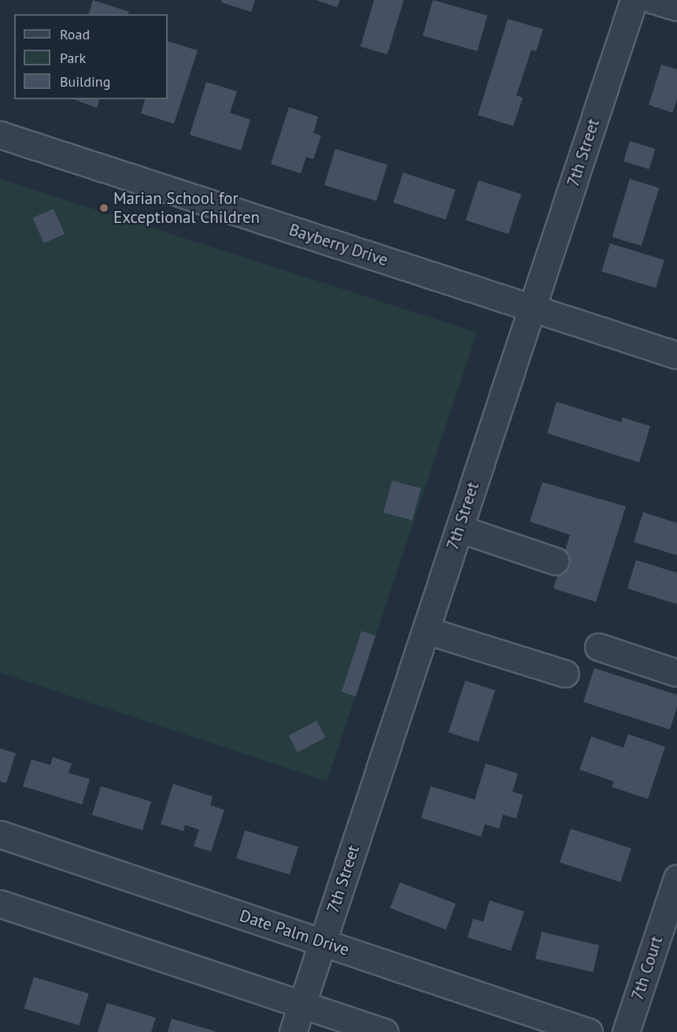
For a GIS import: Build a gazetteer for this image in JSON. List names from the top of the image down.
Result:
{
  "streets": {
    "street": [
      "7th Street",
      "Bayberry Drive",
      "Date Palm Drive",
      "7th Court"
    ]
  },
  "crossings": [
    ["7th Street", "Bayberry Drive"],
    ["7th Street", "Date Palm Drive"]
  ],
  "places": ["Marian School for Exceptional Children"],
  "legend": ["Road", "Park", "Building"]
}
